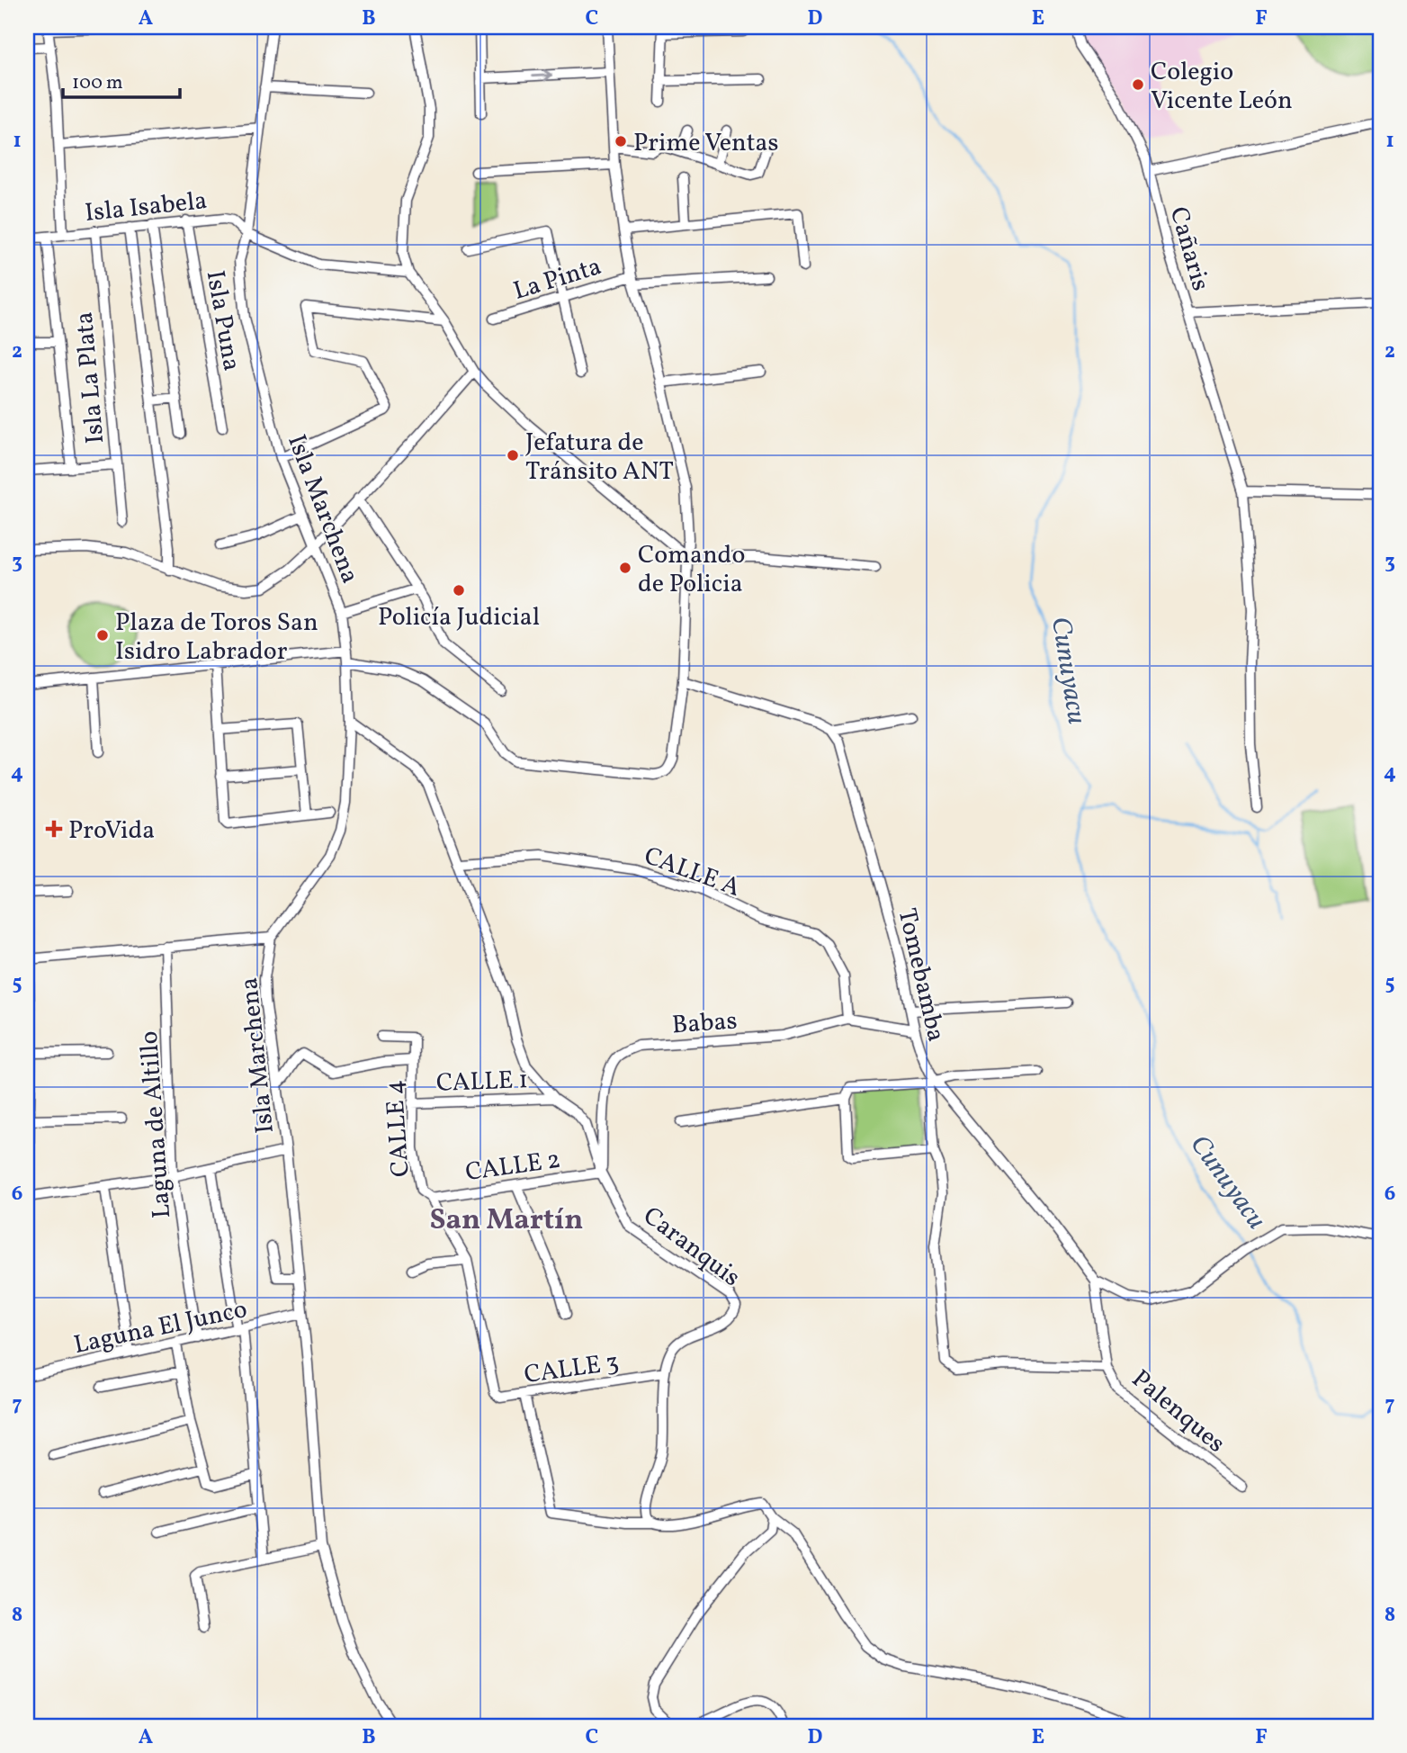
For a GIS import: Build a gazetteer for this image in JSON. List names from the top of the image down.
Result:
{
  "streets": {
    "street": [
      "Isla Isabela",
      "Cañaris",
      "La Pinta",
      "Isla Puna",
      "Isla La Plata",
      "Isla Marchena",
      "CALLE A",
      "Tomebamba",
      "Babas",
      "CALLE 1",
      "Laguna de Altillo",
      "CALLE 4",
      "CALLE 2",
      "Caranquis",
      "Laguna El Junco",
      "CALLE 3",
      "Palenques"
    ]
  },
  "crossings": [
    ["Isla Isabela", "Isla Puna"],
    ["Isla Isabela", "Isla La Plata"],
    ["Isla Isabela", "Isla Marchena"],
    ["Isla Marchena", "Caranquis"],
    ["Isla Marchena", "Laguna El Junco"],
    ["CALLE A", "Babas"],
    ["CALLE A", "Caranquis"],
    ["Tomebamba", "Babas"],
    ["Tomebamba", "Palenques"],
    ["Babas", "CALLE 2"],
    ["Babas", "Caranquis"],
    ["CALLE 1", "CALLE 4"],
    ["CALLE 1", "Caranquis"],
    ["Laguna de Altillo", "Laguna El Junco"],
    ["CALLE 4", "CALLE 2"],
    ["CALLE 4", "CALLE 3"],
    ["CALLE 2", "Caranquis"],
    ["Caranquis", "CALLE 3"]
  ],
  "districts": ["San Martín"],
  "water": ["Cunuyacu"],
  "places": {
    "other": [
      "Colegio Vicente León",
      "Prime Ventas",
      "Jefatura de Tránsito ANT",
      "Comando de Policia",
      "Policía Judicial",
      "Plaza de Toros San Isidro Labrador"
    ],
    "health": ["ProVida"]
  },
  "scale_bar": "100 m",
  "grid": {
    "columns": [
      "A",
      "B",
      "C",
      "D",
      "E",
      "F"
    ],
    "rows": [
      "1",
      "2",
      "3",
      "4",
      "5",
      "6",
      "7",
      "8"
    ]
  }
}
